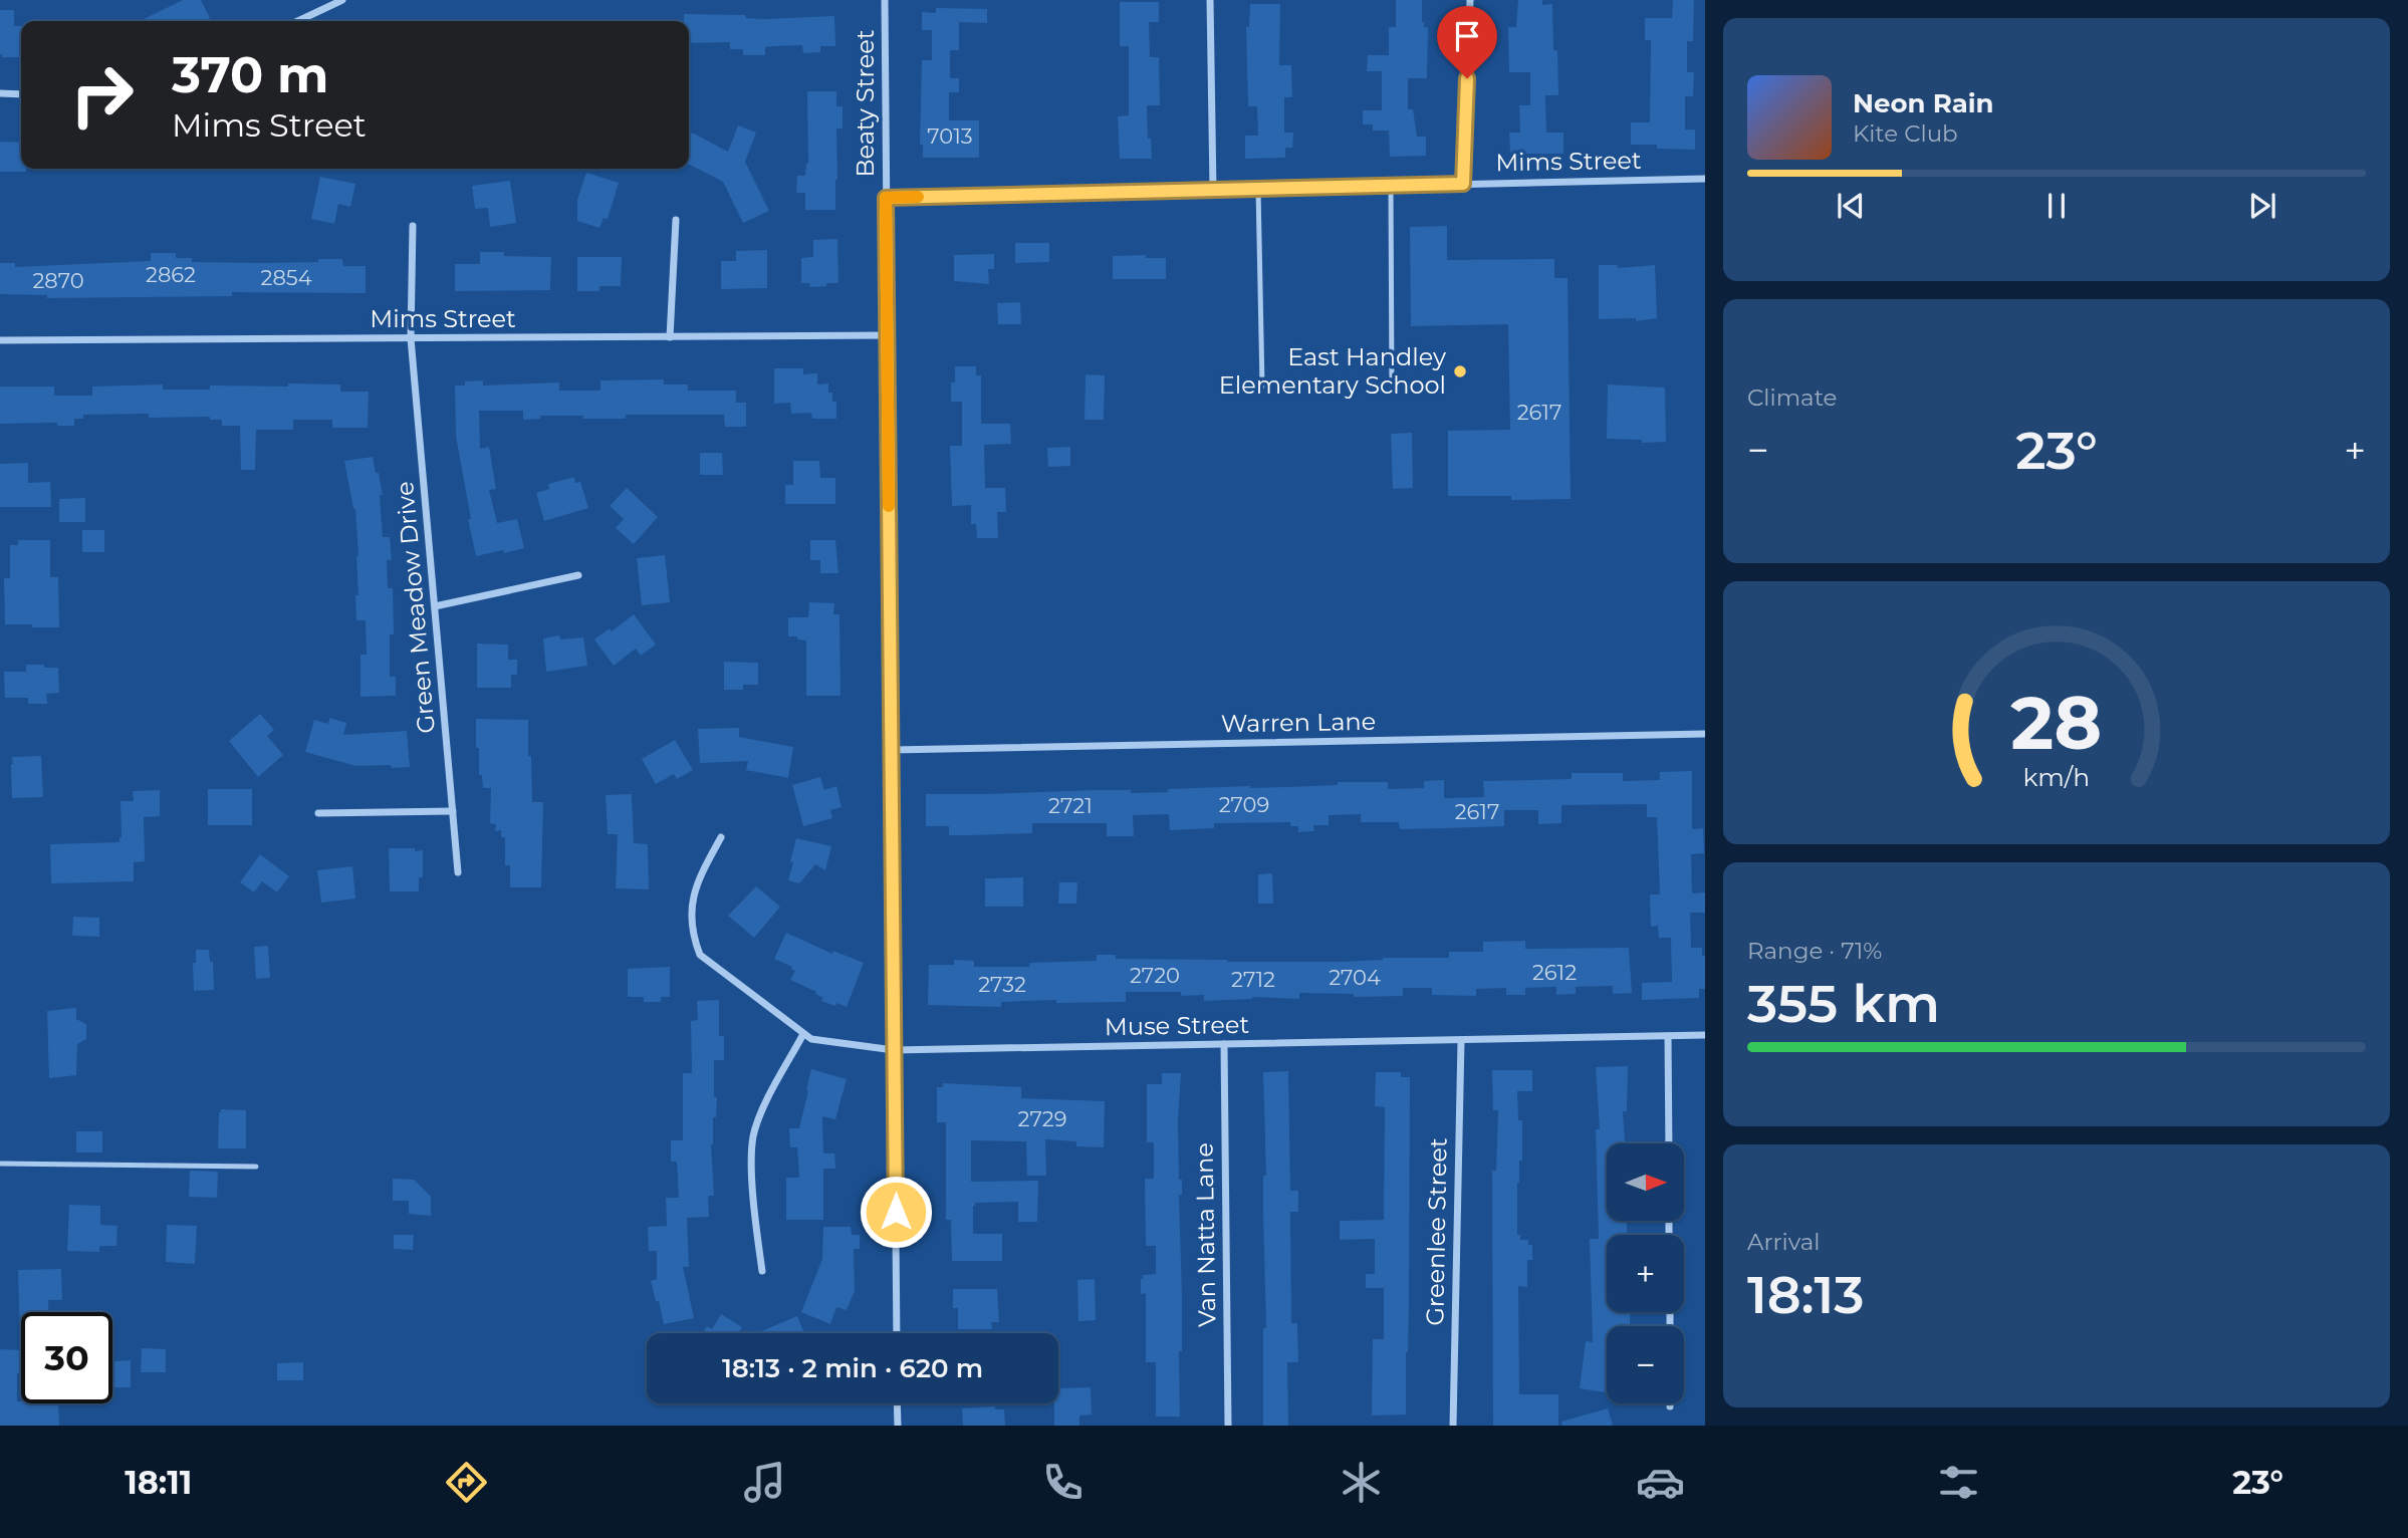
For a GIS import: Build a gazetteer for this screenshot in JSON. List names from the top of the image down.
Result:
{
  "streets": {
    "street": [
      "Beaty Street",
      "Mims Street",
      "Green Meadow Drive",
      "Warren Lane",
      "Muse Street",
      "Greenlee Street",
      "Van Natta Lane"
    ]
  },
  "crossings": [
    ["Beaty Street", "Mims Street"],
    ["Beaty Street", "Warren Lane"],
    ["Beaty Street", "Muse Street"],
    ["Mims Street", "Green Meadow Drive"],
    ["Muse Street", "Greenlee Street"],
    ["Muse Street", "Van Natta Lane"]
  ],
  "places": ["East Handley Elementary School"],
  "house_numbers": [
    "7013",
    "2862",
    "2854",
    "2870",
    "2617",
    "2709",
    "2721",
    "2617",
    "2612",
    "2720",
    "2704",
    "2712",
    "2732",
    "2729"
  ],
  "north": "right",
  "page": {
    "turn": ["370 m", "Mims Street"],
    "song": ["Neon Rain", "Kite Club"],
    "tile": [
      "Climate",
      ["Range · 71%", "355 km"],
      ["Arrival", "18:13"]
    ],
    "heat": ["−", "23°", "+"],
    "map_buttons": ["+", "−"],
    "limit": "30",
    "trip": "18:13 · 2 min · 620 m",
    "tabs": ["18:11", "23°"],
    "gauge": ["28", "km/h"]
  }
}
